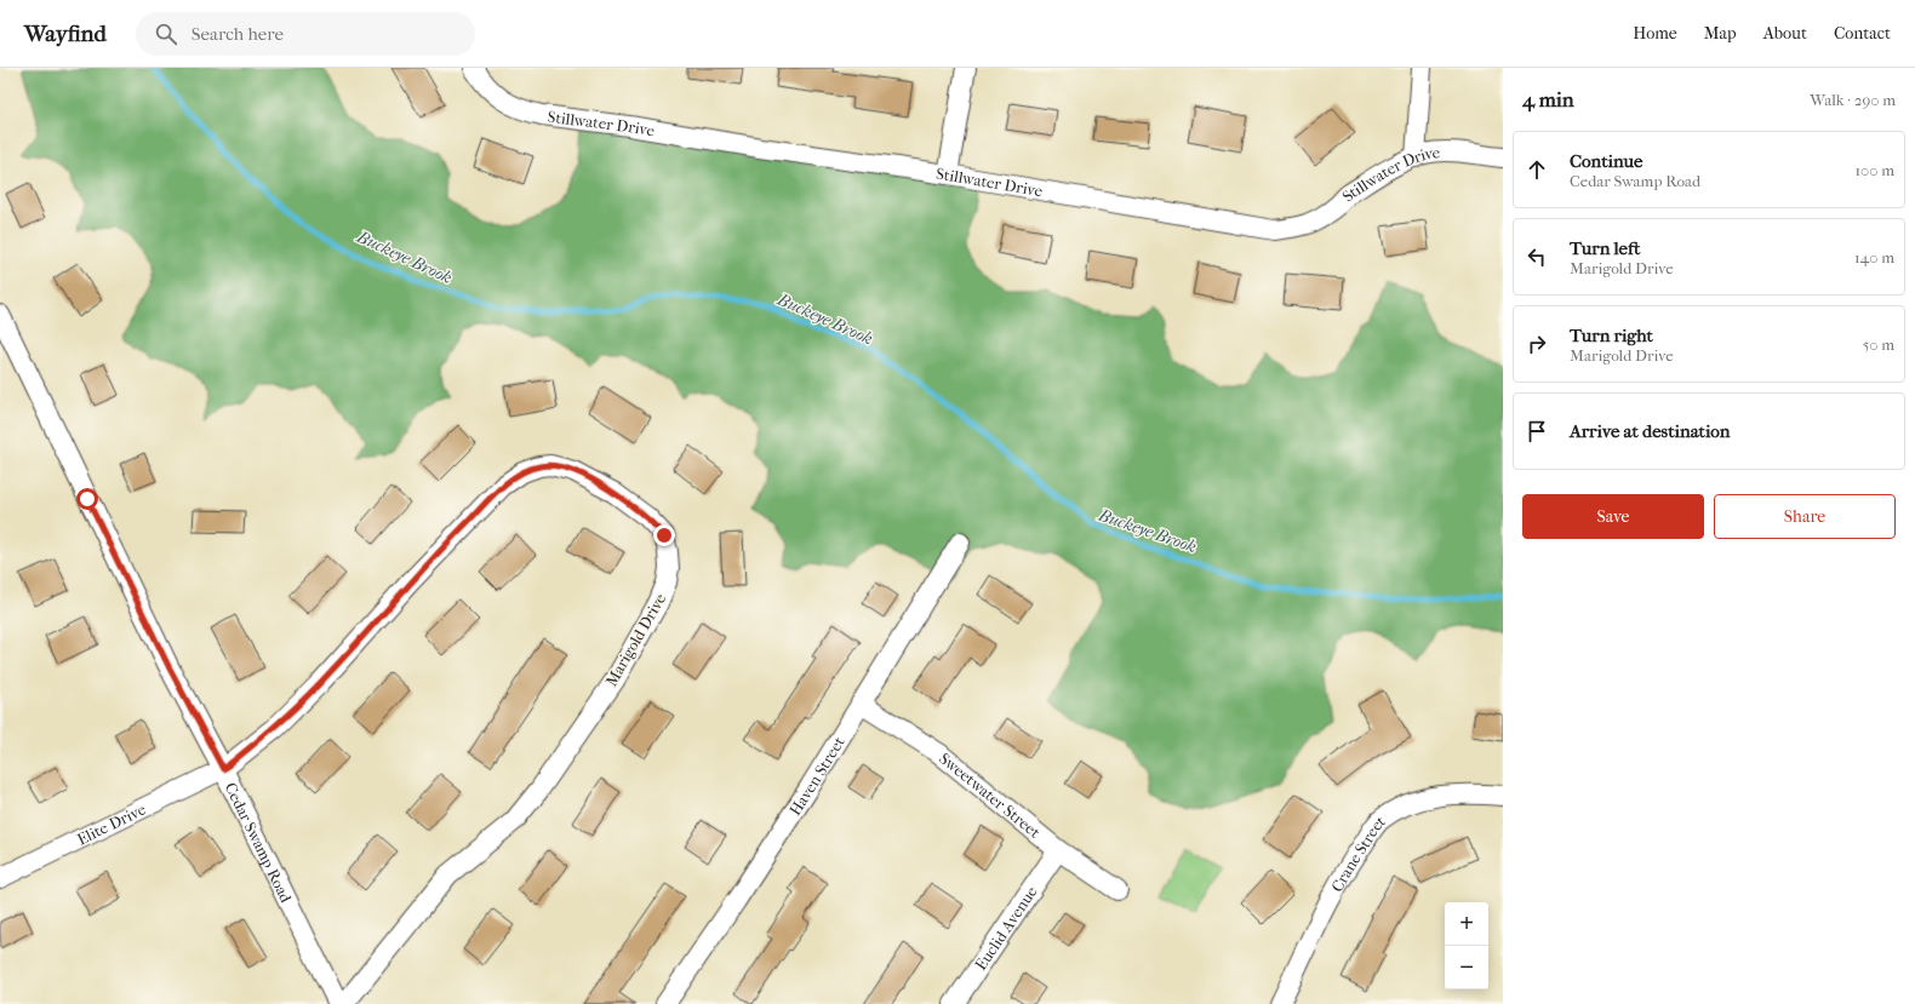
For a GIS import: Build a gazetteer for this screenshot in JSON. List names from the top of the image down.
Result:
{
  "streets": {
    "street": [
      "Stillwater Drive",
      "Marigold Drive",
      "Haven Street",
      "Sweetwater Street",
      "Elite Drive",
      "Cedar Swamp Road",
      "Crane Street",
      "Euclid Avenue"
    ]
  },
  "crossings": [
    ["Marigold Drive", "Elite Drive"],
    ["Marigold Drive", "Cedar Swamp Road"],
    ["Haven Street", "Sweetwater Street"],
    ["Sweetwater Street", "Euclid Avenue"],
    ["Elite Drive", "Cedar Swamp Road"]
  ],
  "water": ["Buckeye Brook"],
  "page": {
    "header": "Wayfind",
    "search": "Search here",
    "nav": [
      "Home",
      "Map",
      "About",
      "Contact"
    ],
    "heading": ["4 min", "Walk · 290 m"],
    "list": [
      ["Continue", "Cedar Swamp Road", "100 m"],
      ["Turn left", "Marigold Drive", "140 m"],
      ["Turn right", "Marigold Drive", "50 m"],
      "Arrive at destination"
    ],
    "buttons": ["Save", "Share"],
    "map_buttons": ["+", "−"]
  }
}
